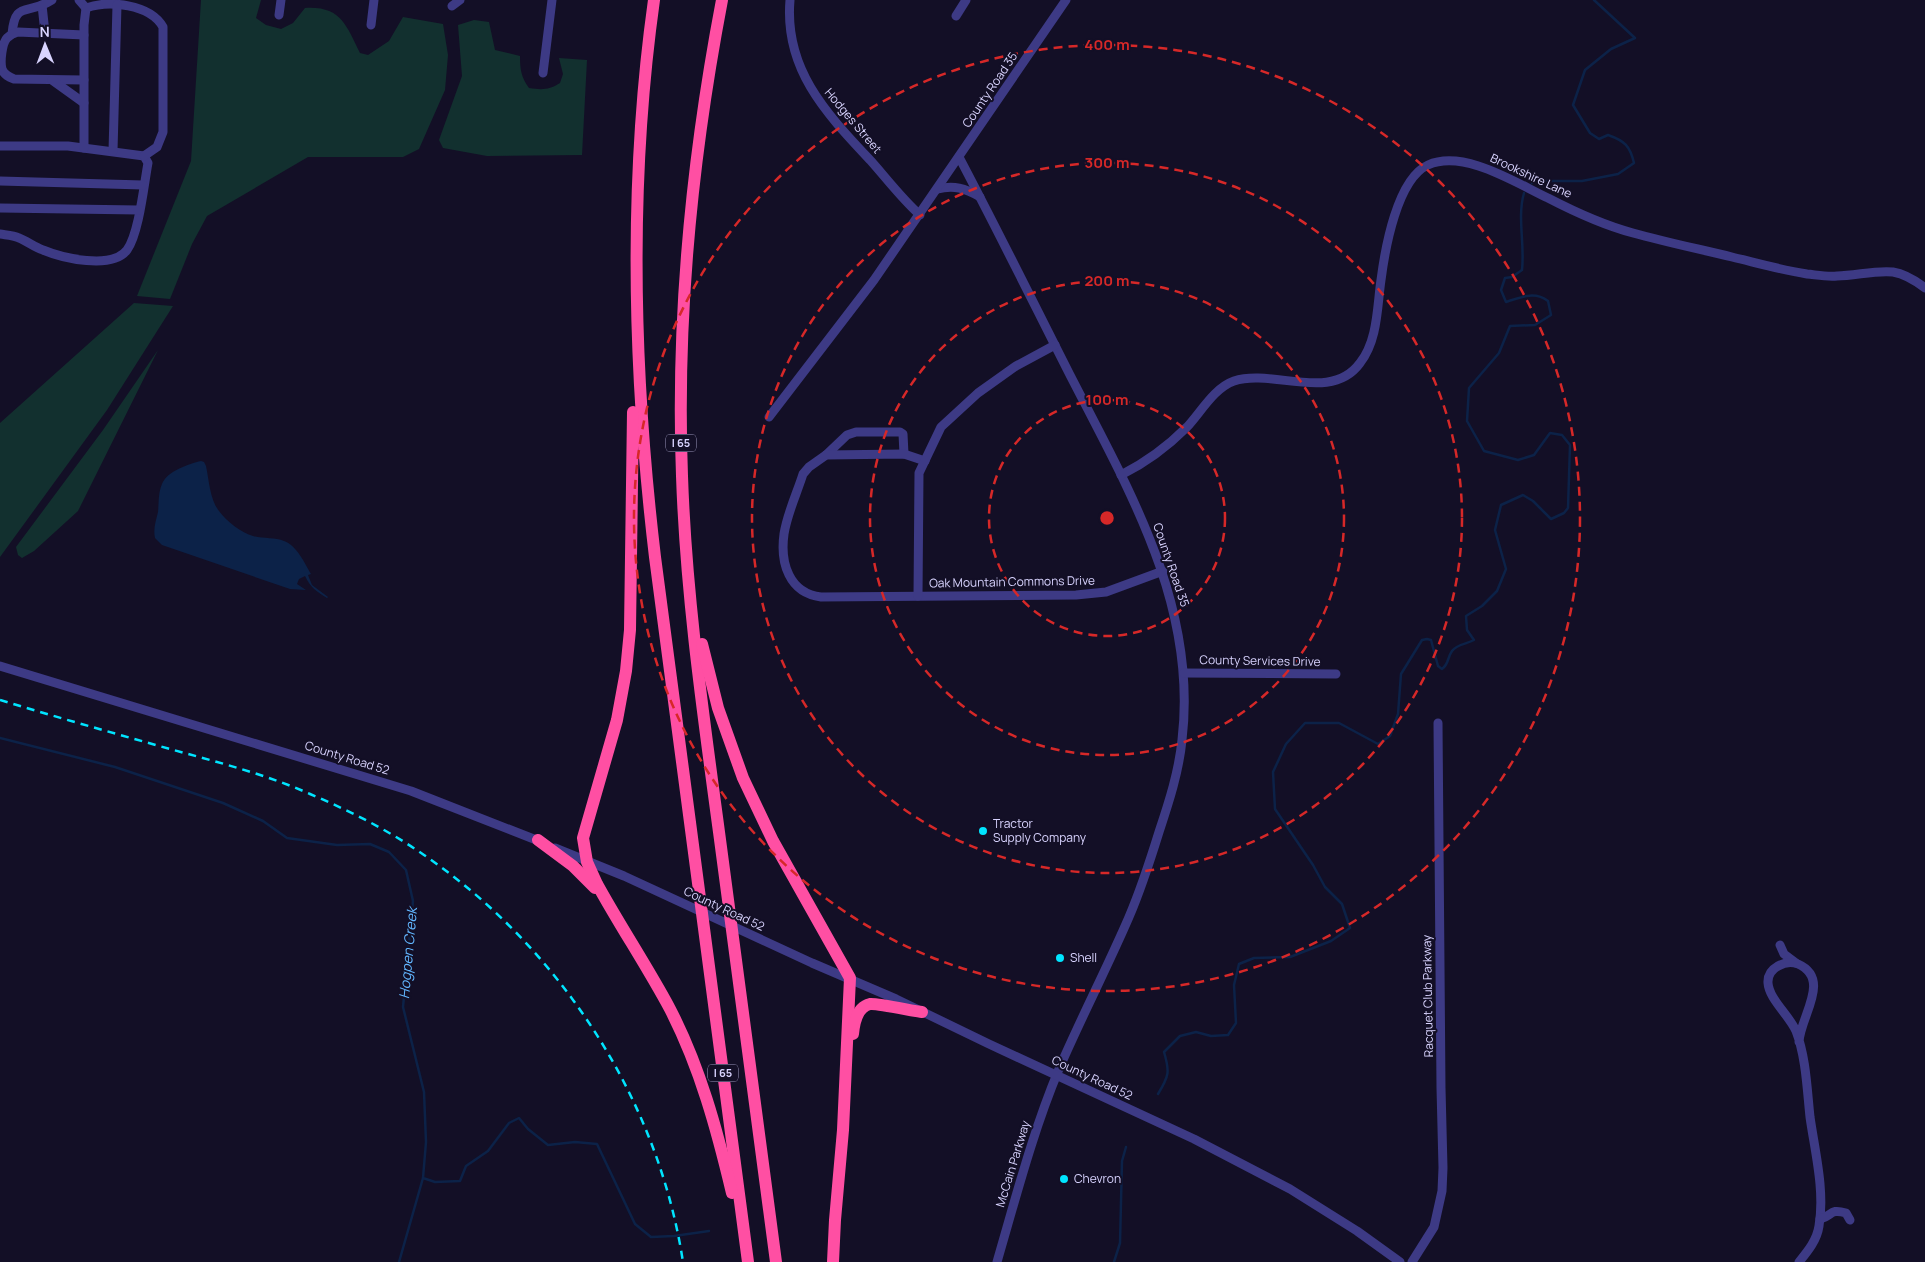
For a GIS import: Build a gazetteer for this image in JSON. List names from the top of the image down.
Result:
{
  "streets": {
    "highway": ["I 65"],
    "street": [
      "County Road 35",
      "Hodges Street",
      "Brookshire Lane",
      "Oak Mountain Commons Drive",
      "County Services Drive",
      "County Road 52",
      "Racquet Club Parkway",
      "McCain Parkway"
    ]
  },
  "crossings": [
    ["County Road 35", "Brookshire Lane"],
    ["County Road 35", "Oak Mountain Commons Drive"],
    ["County Road 35", "County Services Drive"],
    ["County Road 35", "County Road 52"],
    ["County Road 35", "McCain Parkway"],
    ["County Road 52", "McCain Parkway"]
  ],
  "water": ["Hogpen Creek"],
  "places": ["Tractor Supply Company", "Shell", "Chevron"],
  "north": "top",
  "rings": [
    "400 m",
    "300 m",
    "200 m",
    "100 m"
  ]
}
